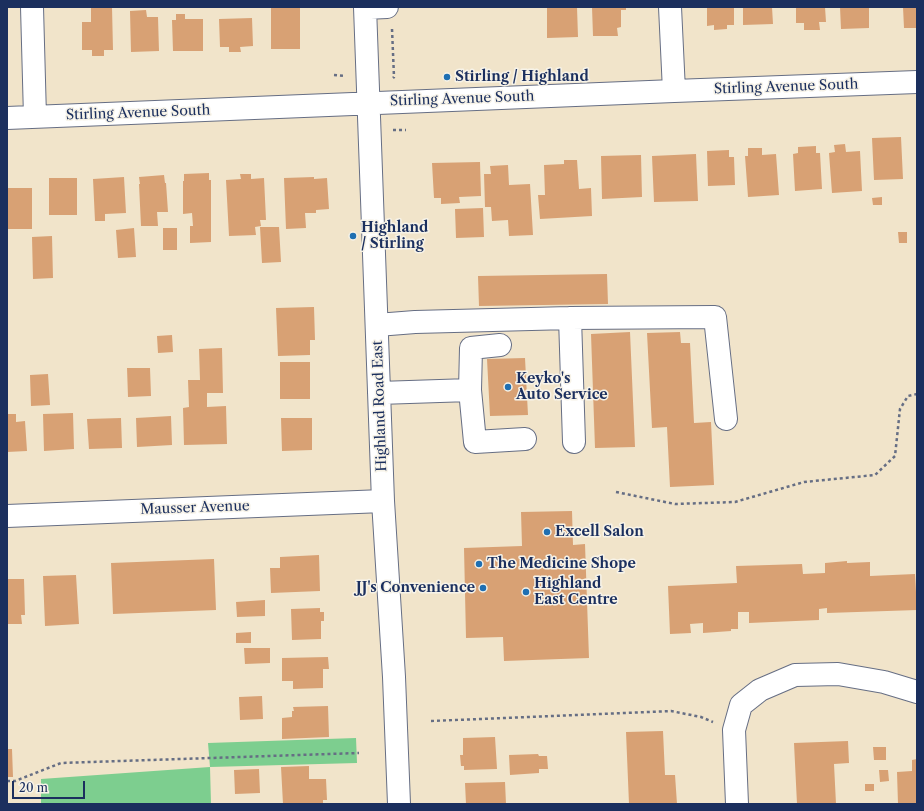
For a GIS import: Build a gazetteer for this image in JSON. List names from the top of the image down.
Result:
{
  "streets": {
    "street": ["Stirling Avenue South", "Highland Road East", "Mausser Avenue"]
  },
  "crossings": [
    ["Stirling Avenue South", "Highland Road East"],
    ["Highland Road East", "Mausser Avenue"]
  ],
  "places": [
    "Stirling / Highland",
    "Highland / Stirling",
    "Keyko's Auto Service",
    "Excell Salon",
    "The Medicine Shope",
    "JJ's Convenience",
    "Highland East Centre"
  ],
  "scale_bar": "20 m"
}
